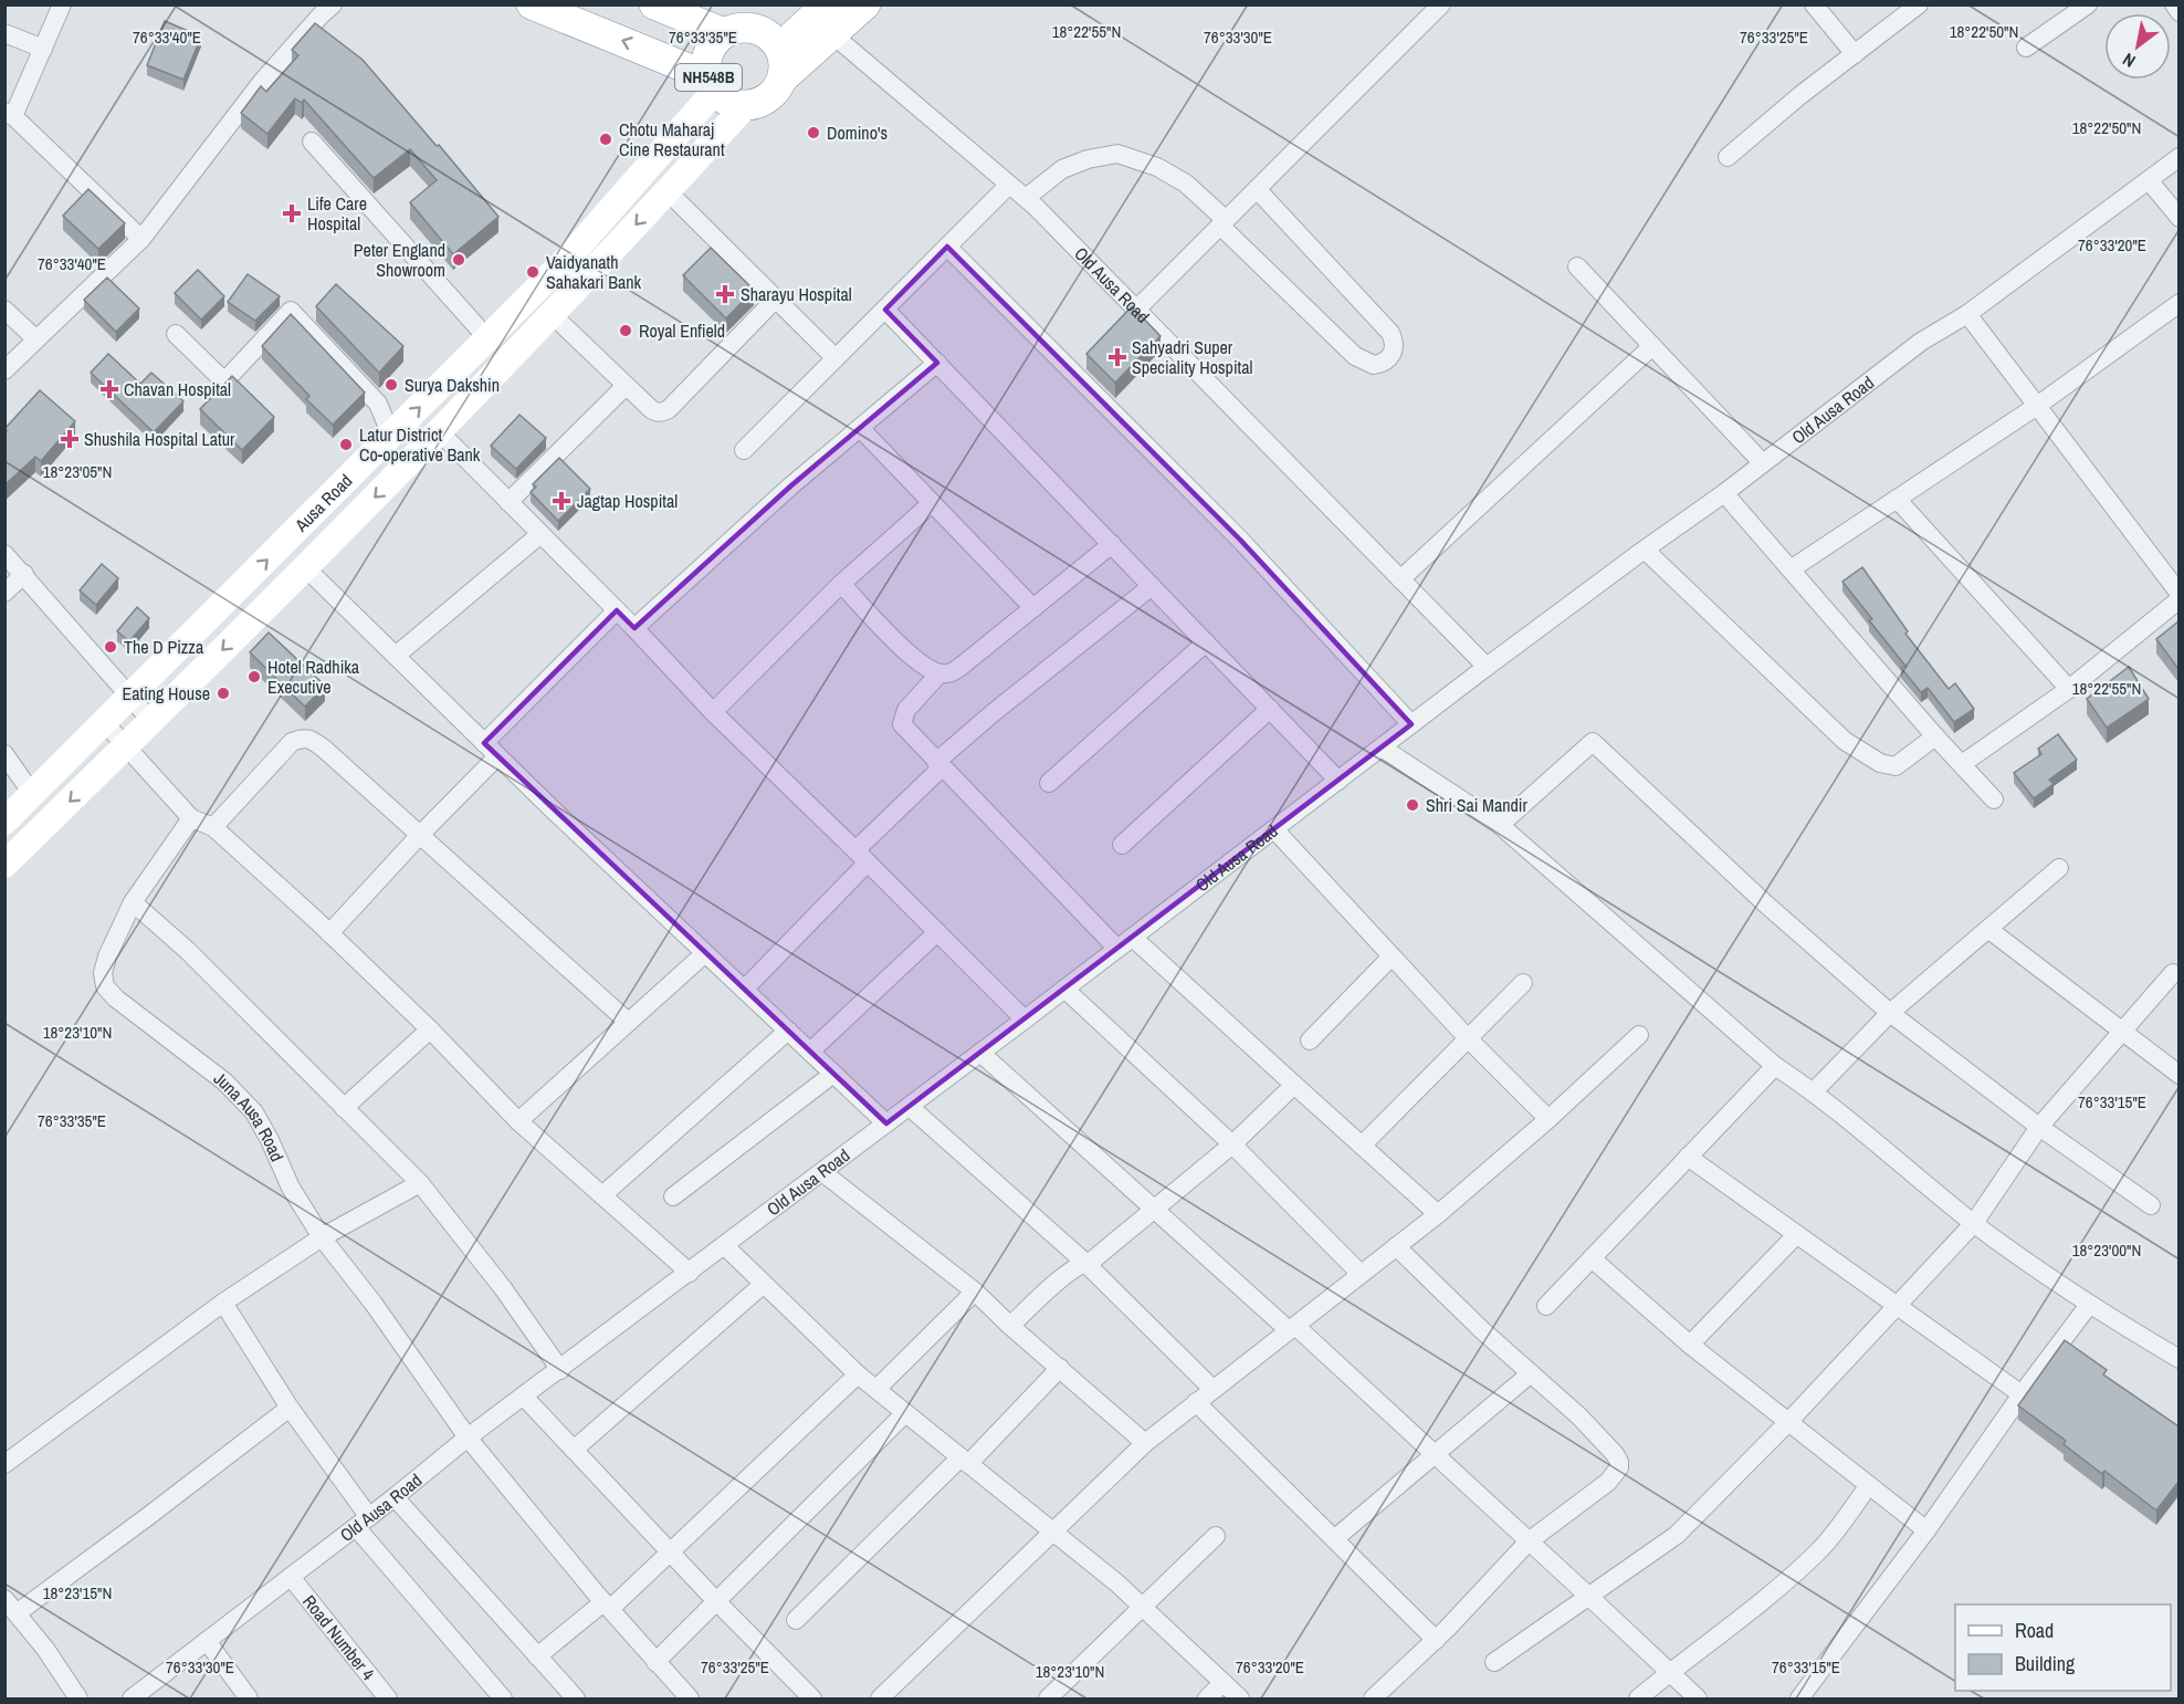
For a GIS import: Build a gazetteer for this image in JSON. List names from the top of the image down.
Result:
{
  "streets": {
    "highway": ["NH548B"],
    "main road": ["Ausa Road"],
    "street": ["Old Ausa Road", "Juna Ausa Road", "Road Number 4"]
  },
  "crossings": [
    ["NH548B", "Ausa Road"],
    ["Old Ausa Road", "Juna Ausa Road"],
    ["Old Ausa Road", "Road Number 4"]
  ],
  "places": {
    "other": [
      "Domino's",
      "Chotu Maharaj Cine Restaurant",
      "Peter England Showroom",
      "Vaidyanath Sahakari Bank",
      "Royal Enfield",
      "Surya Dakshin",
      "Latur District Co-operative Bank",
      "The D Pizza",
      "Hotel Radhika Executive",
      "Eating House",
      "Shri Sai Mandir"
    ],
    "health": [
      "Life Care Hospital",
      "Sharayu Hospital",
      "Sahyadri Super Speciality Hospital",
      "Chavan Hospital",
      "Shushila Hospital Latur",
      "Jagtap Hospital"
    ]
  },
  "legend": ["Road", "Building"],
  "north": "bottom left",
  "coordinates": [
    "18°22'55\"N",
    "18°22'50\"N",
    "76°33'40\"E",
    "76°33'35\"E",
    "76°33'30\"E",
    "76°33'25\"E",
    "76°33'20\"E",
    "18°23'05\"N",
    "18°23'10\"N",
    "76°33'15\"E",
    "18°23'00\"N",
    "18°23'15\"N"
  ]
}
